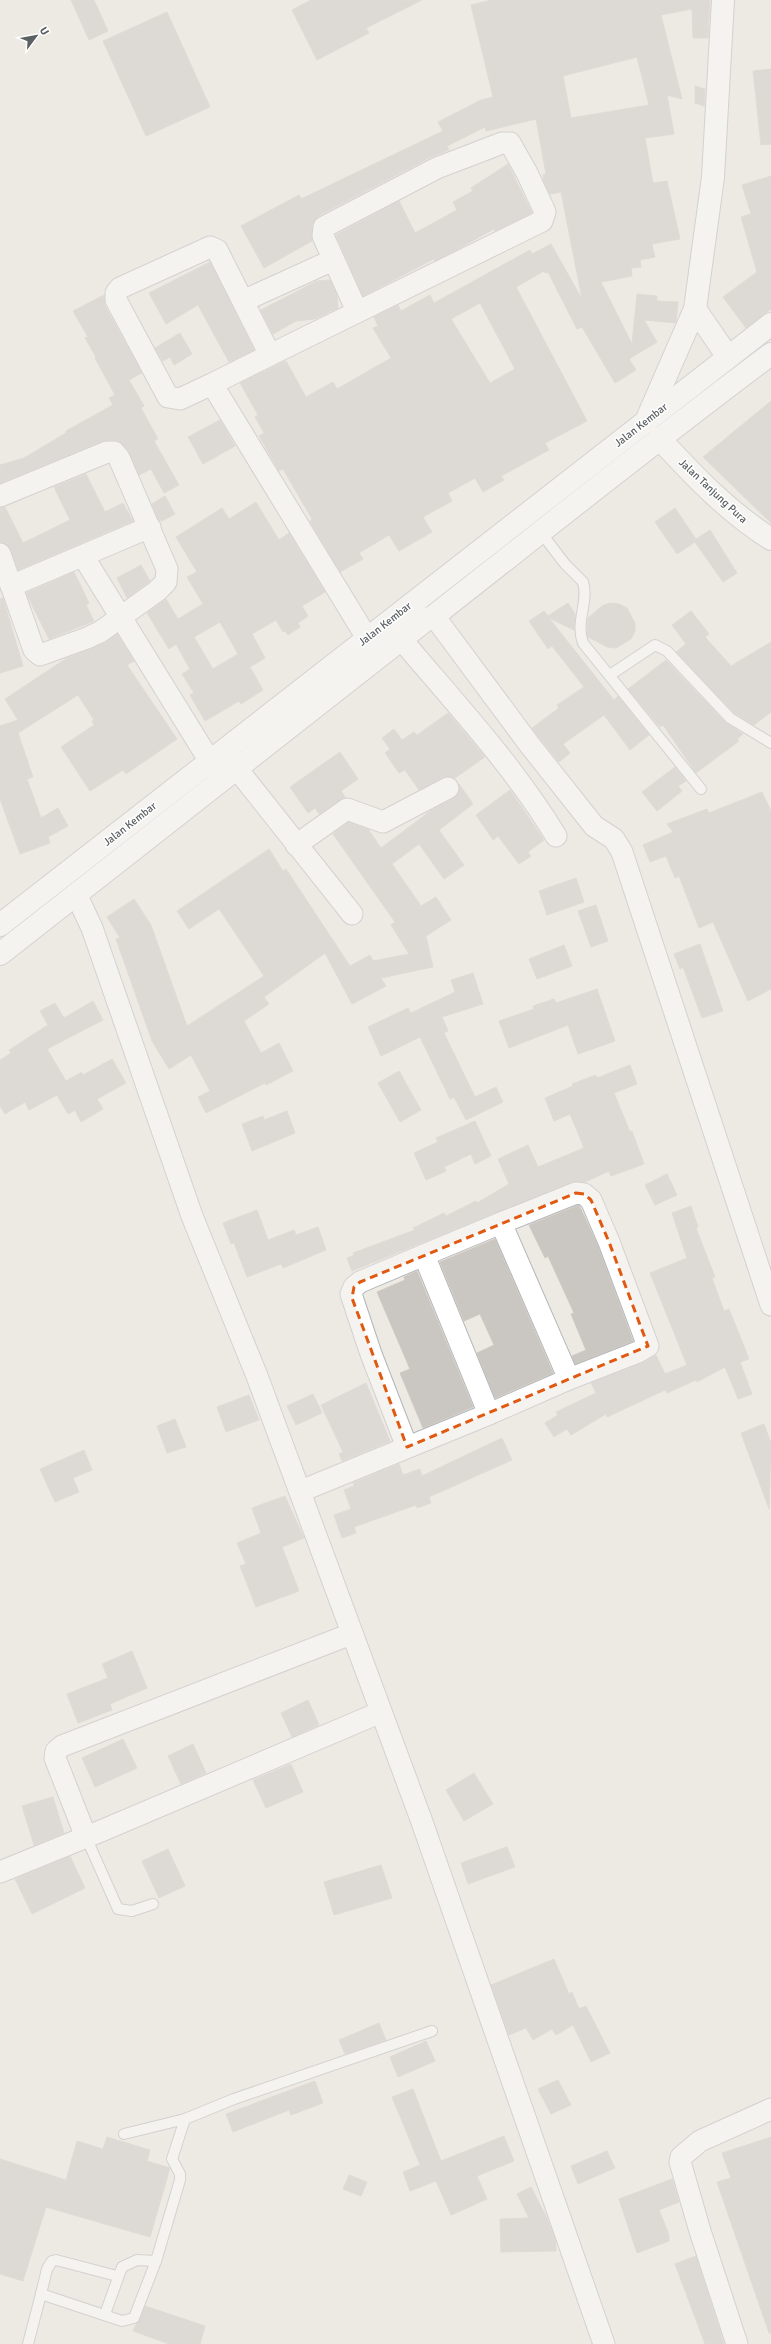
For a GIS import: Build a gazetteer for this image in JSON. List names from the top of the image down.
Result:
{
  "streets": {
    "main road": ["Jalan Kembar", "Jalan Tanjung Pura"]
  },
  "crossings": [
    ["Jalan Kembar", "Jalan Tanjung Pura"]
  ],
  "north": "top right"
}
